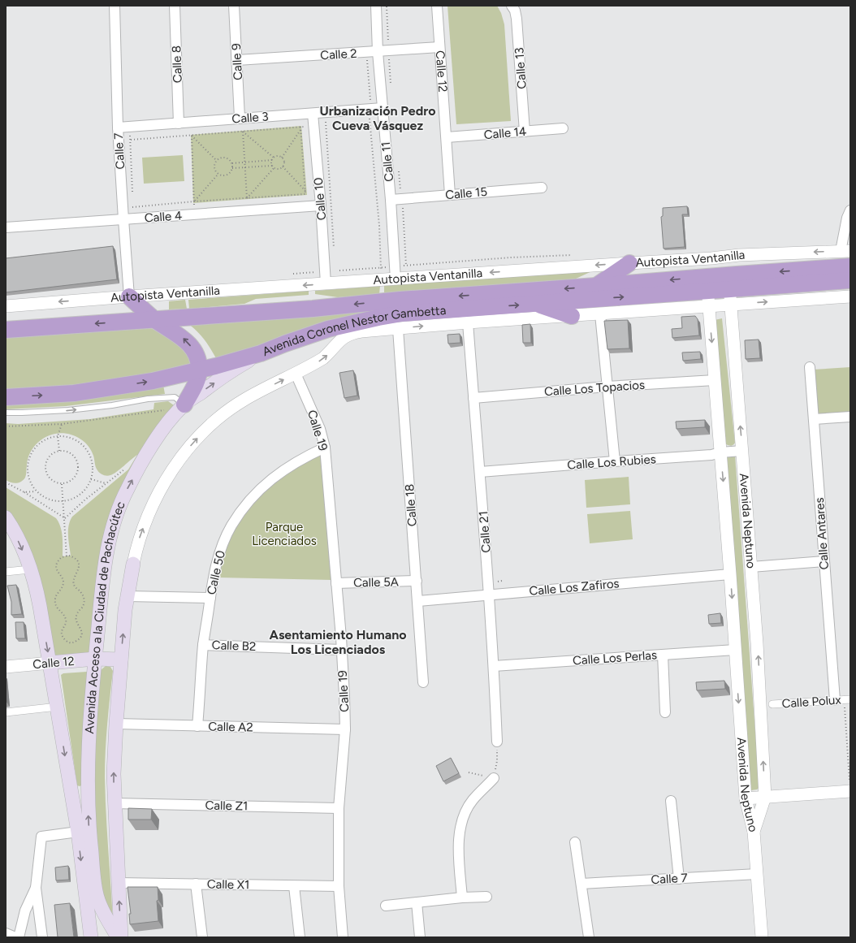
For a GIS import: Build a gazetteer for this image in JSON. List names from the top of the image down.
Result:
{
  "streets": {
    "highway": ["Autopista Ventanilla", "Avenida Coronel Nestor Gambetta"],
    "main road": ["Calle 12", "Avenida Acceso a la Ciudad de Pachacútec"],
    "street": [
      "Calle 2",
      "Calle 9",
      "Calle 8",
      "Calle 13",
      "Calle 3",
      "Calle 14",
      "Calle 7",
      "Calle 11",
      "Calle 15",
      "Calle 10",
      "Calle 4",
      "Calle Los Topacios",
      "Calle 19",
      "Calle Los Rubies",
      "Calle 18",
      "Avenida Neptuno",
      "Calle 21",
      "Calle Antares",
      "Calle 50",
      "Calle 5A",
      "Calle Los Zafiros",
      "Calle B2",
      "Calle Los Perlas",
      "Calle Polux",
      "Calle A2",
      "Calle Z1",
      "Calle X1"
    ]
  },
  "crossings": [
    ["Calle 2", "Calle 9"],
    ["Calle 2", "Calle 12"],
    ["Calle 2", "Calle 11"],
    ["Calle 9", "Calle 3"],
    ["Calle 8", "Calle 3"],
    ["Calle 13", "Calle 14"],
    ["Calle 12", "Calle 14"],
    ["Calle 12", "Calle 15"],
    ["Calle 12", "Avenida Acceso a la Ciudad de Pachacútec"],
    ["Calle 3", "Calle 7"],
    ["Calle 3", "Calle 11"],
    ["Calle 3", "Calle 10"],
    ["Calle 7", "Calle 4"],
    ["Calle 7", "Autopista Ventanilla"],
    ["Calle 11", "Calle 15"],
    ["Calle 11", "Autopista Ventanilla"],
    ["Calle 10", "Calle 4"],
    ["Calle 10", "Autopista Ventanilla"],
    ["Autopista Ventanilla", "Avenida Coronel Nestor Gambetta"],
    ["Autopista Ventanilla", "Calle 19"],
    ["Autopista Ventanilla", "Calle 18"],
    ["Autopista Ventanilla", "Avenida Neptuno"],
    ["Autopista Ventanilla", "Calle 21"],
    ["Autopista Ventanilla", "Avenida Acceso a la Ciudad de Pachacútec"],
    ["Avenida Coronel Nestor Gambetta", "Avenida Neptuno"],
    ["Avenida Coronel Nestor Gambetta", "Avenida Acceso a la Ciudad de Pachacútec"],
    ["Calle Los Topacios", "Avenida Neptuno"],
    ["Calle Los Topacios", "Calle 21"],
    ["Calle 19", "Calle 50"],
    ["Calle 19", "Calle 5A"],
    ["Calle 19", "Avenida Acceso a la Ciudad de Pachacútec"],
    ["Calle 19", "Calle B2"],
    ["Calle 19", "Calle A2"],
    ["Calle 19", "Calle Z1"],
    ["Calle 19", "Calle X1"],
    ["Calle Los Rubies", "Avenida Neptuno"],
    ["Calle Los Rubies", "Calle 21"],
    ["Calle 18", "Calle 5A"],
    ["Calle 18", "Calle Los Zafiros"],
    ["Avenida Neptuno", "Calle Los Zafiros"],
    ["Avenida Neptuno", "Calle Los Perlas"],
    ["Calle 21", "Calle Los Zafiros"],
    ["Calle 21", "Calle Los Perlas"],
    ["Calle Antares", "Calle Polux"],
    ["Calle 50", "Calle B2"],
    ["Calle 50", "Calle A2"],
    ["Avenida Acceso a la Ciudad de Pachacútec", "Calle A2"],
    ["Avenida Acceso a la Ciudad de Pachacútec", "Calle Z1"],
    ["Avenida Acceso a la Ciudad de Pachacútec", "Calle X1"]
  ],
  "one_way": ["Avenida Acceso a la Ciudad de Pachacútec"],
  "districts": ["Urbanización Pedro Cueva Vásquez", "Asentamiento Humano Los Licenciados"],
  "parks": ["Parque Licenciados"]
}
